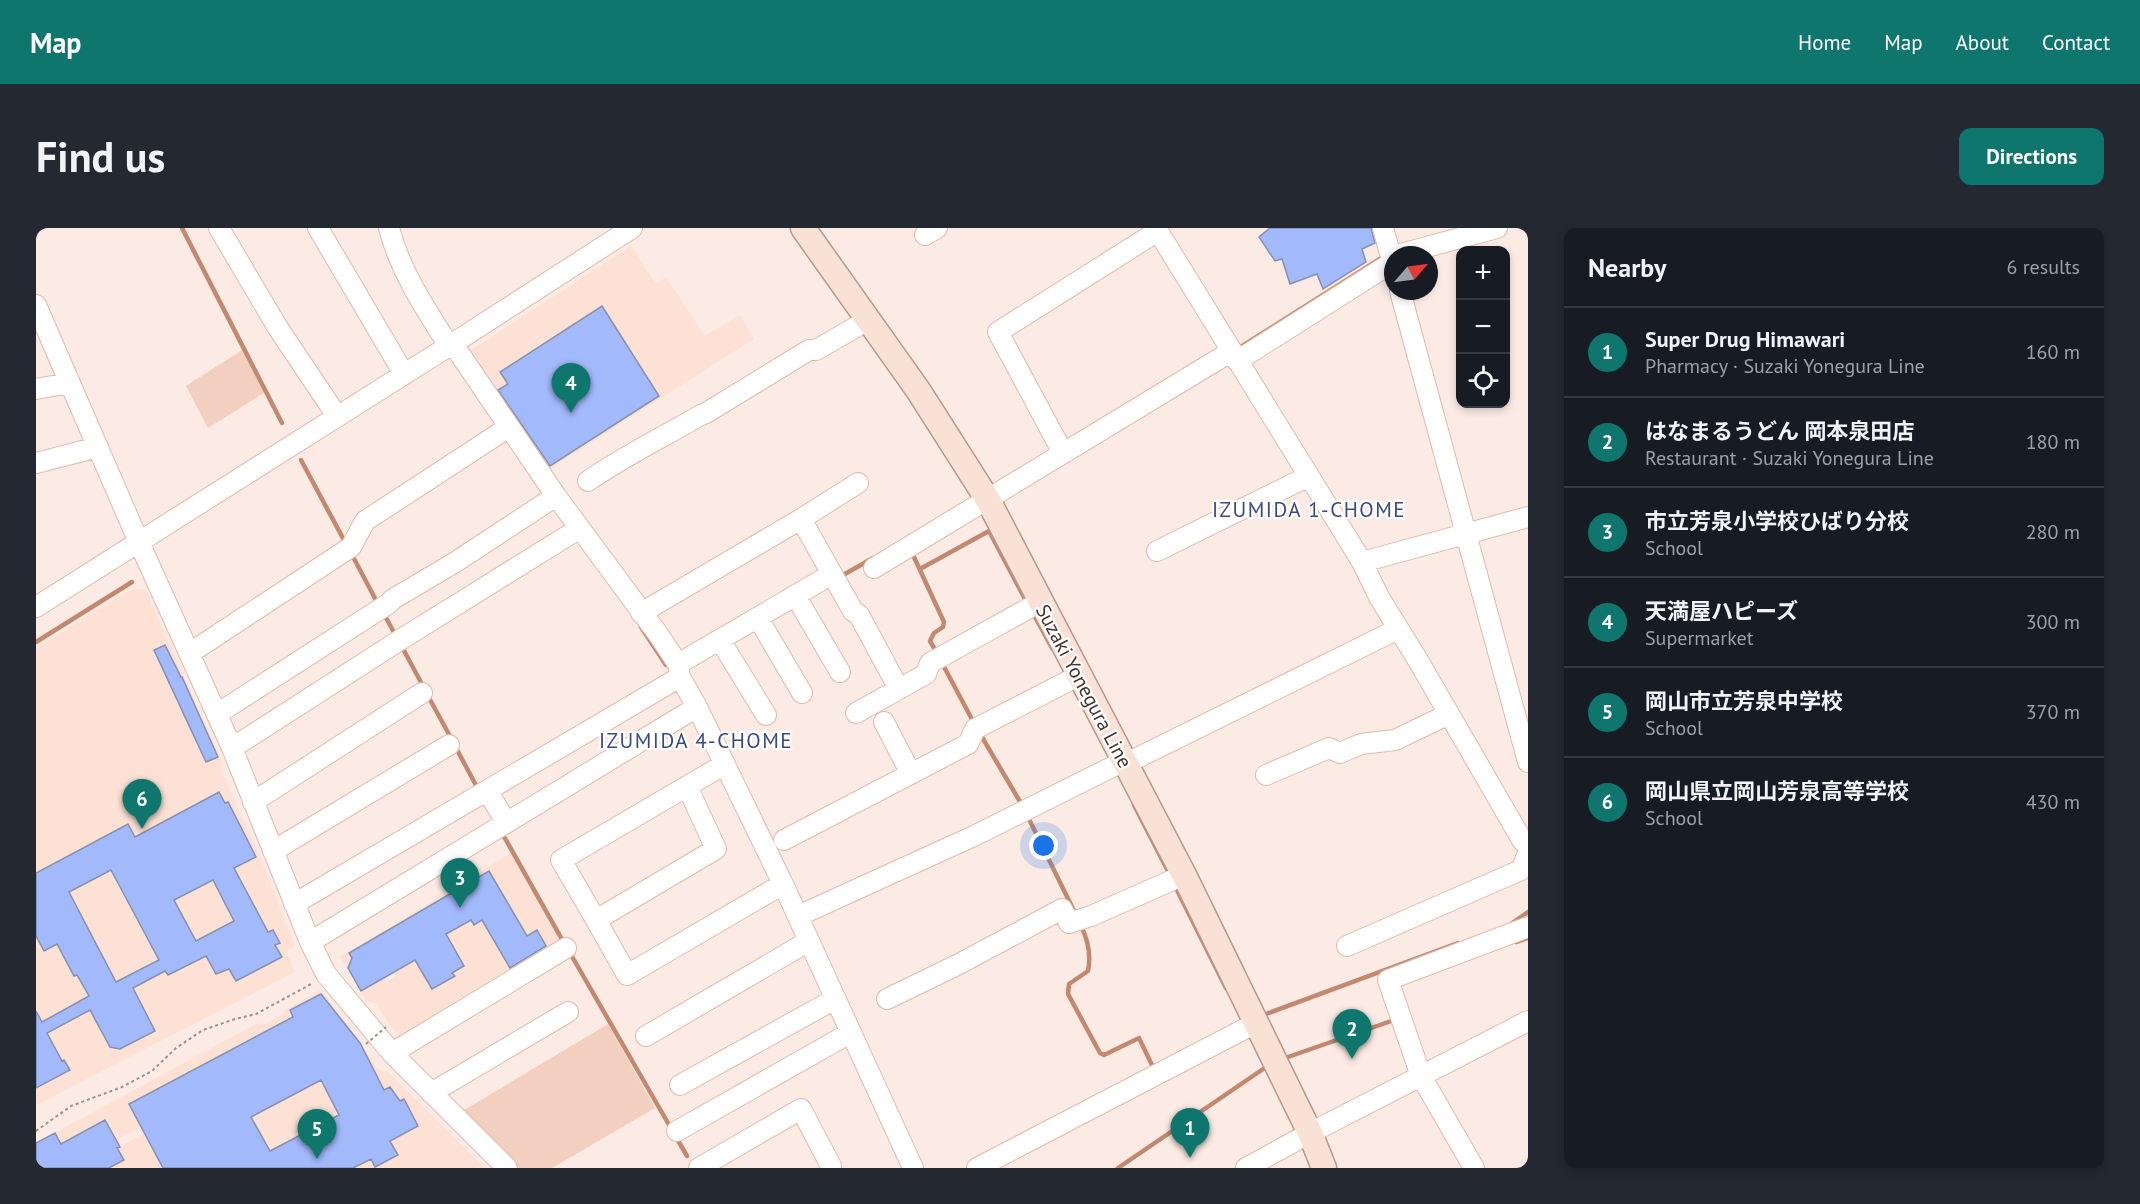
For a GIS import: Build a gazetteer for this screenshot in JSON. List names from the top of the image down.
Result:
{
  "streets": {
    "main road": ["Suzaki Yonegura Line"]
  },
  "districts": ["IZUMIDA 1-CHOME", "IZUMIDA 4-CHOME"],
  "north": "top right",
  "page": {
    "header": "Map",
    "nav": [
      "Home",
      "Map",
      "About",
      "Contact"
    ],
    "buttons": "Directions",
    "title": "Find us",
    "heading": ["Nearby", "6 results"],
    "map_buttons": ["+", "−"],
    "list": [
      {
        "mark": "1",
        "name": "Super Drug Himawari",
        "note": "Pharmacy · Suzaki Yonegura Line",
        "value": "160 m"
      },
      {
        "mark": "2",
        "name": "はなまるうどん 岡本泉田店",
        "note": "Restaurant · Suzaki Yonegura Line",
        "value": "180 m"
      },
      {
        "mark": "3",
        "name": "市立芳泉小学校ひばり分校",
        "note": "School",
        "value": "280 m"
      },
      {
        "mark": "4",
        "name": "天満屋ハピーズ",
        "note": "Supermarket",
        "value": "300 m"
      },
      {
        "mark": "5",
        "name": "岡山市立芳泉中学校",
        "note": "School",
        "value": "370 m"
      },
      {
        "mark": "6",
        "name": "岡山県立岡山芳泉高等学校",
        "note": "School",
        "value": "430 m"
      }
    ],
    "pins": [
      "4",
      "6",
      "3",
      "2",
      "1",
      "5"
    ]
  }
}
